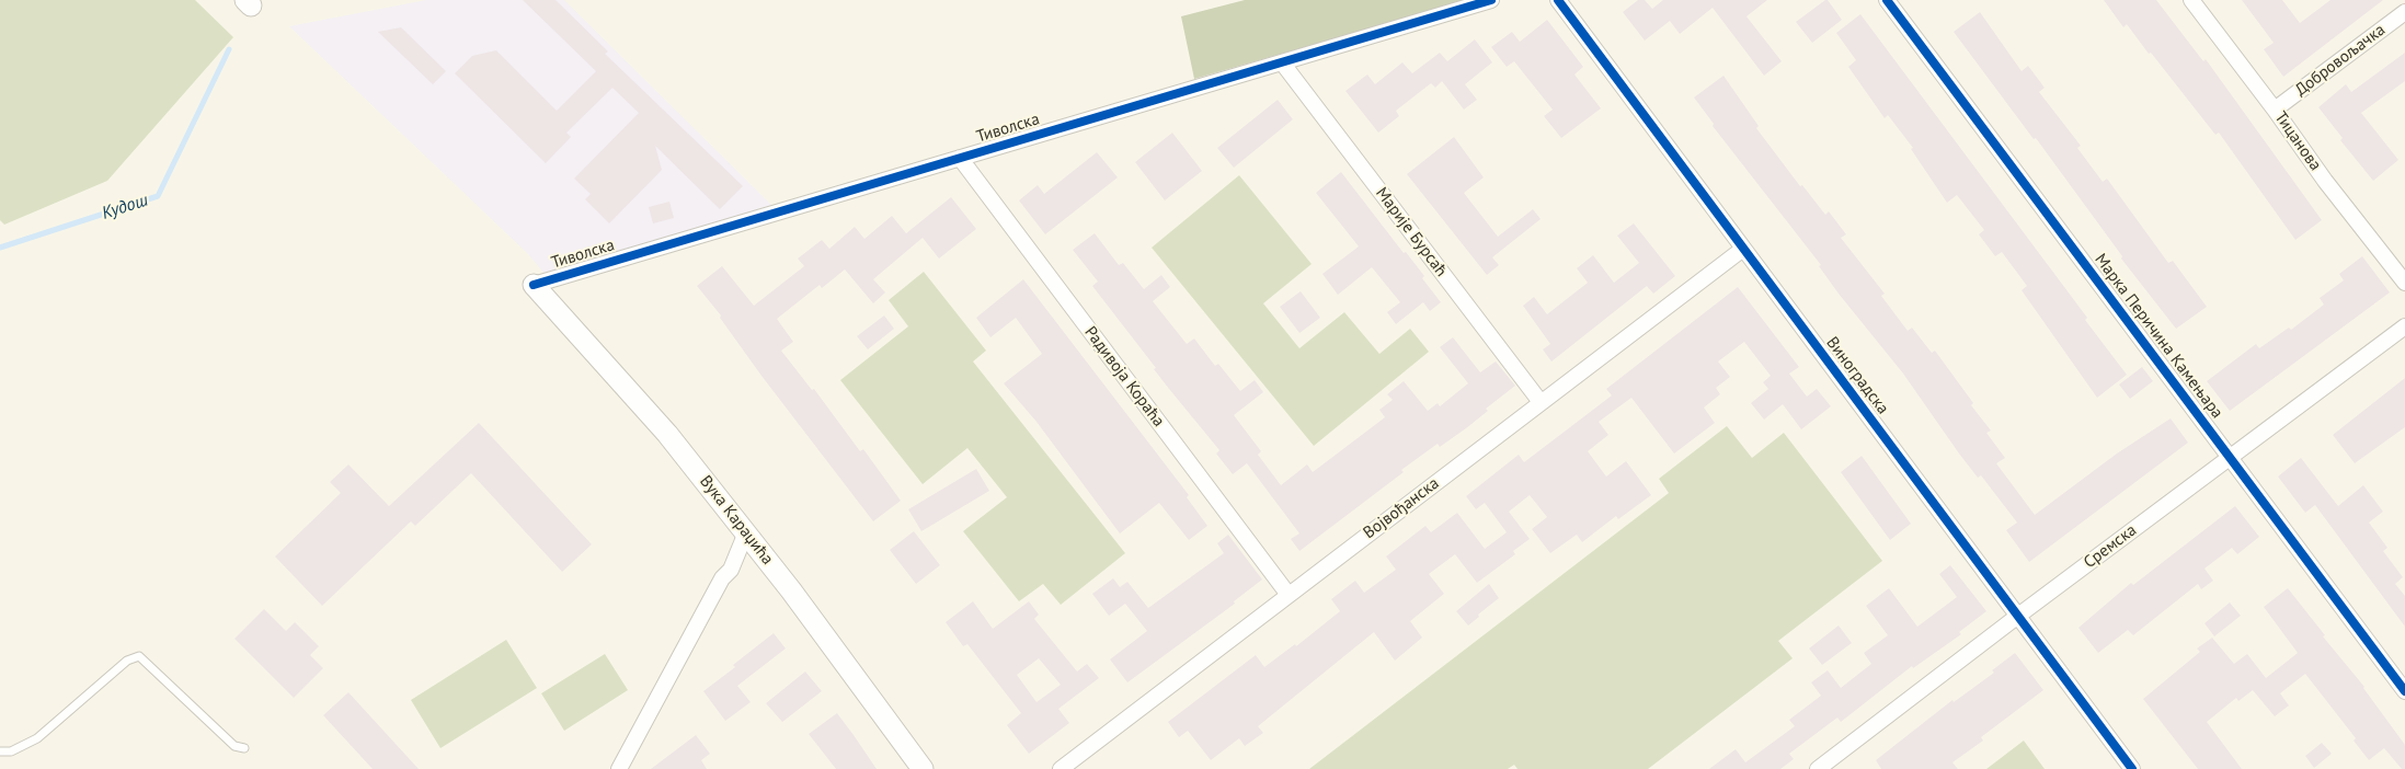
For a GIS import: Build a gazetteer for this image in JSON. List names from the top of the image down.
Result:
{
  "streets": {
    "main road": ["Вука Караџића"],
    "street": [
      "Добровољачка",
      "Тиволска",
      "Тицанова",
      "Марије Бурсаћ",
      "Марка Перичина Камењара",
      "Виноградска",
      "Радивоја Кораћа",
      "Војвођанска",
      "Сремска"
    ]
  },
  "crossings": [
    ["Добровољачка", "Тицанова"],
    ["Тиволска", "Марије Бурсаћ"],
    ["Тиволска", "Радивоја Кораћа"],
    ["Тиволска", "Вука Караџића"],
    ["Марије Бурсаћ", "Војвођанска"],
    ["Марка Перичина Камењара", "Сремска"],
    ["Виноградска", "Војвођанска"],
    ["Виноградска", "Сремска"],
    ["Радивоја Кораћа", "Војвођанска"]
  ],
  "water": ["Кудош"]
}
